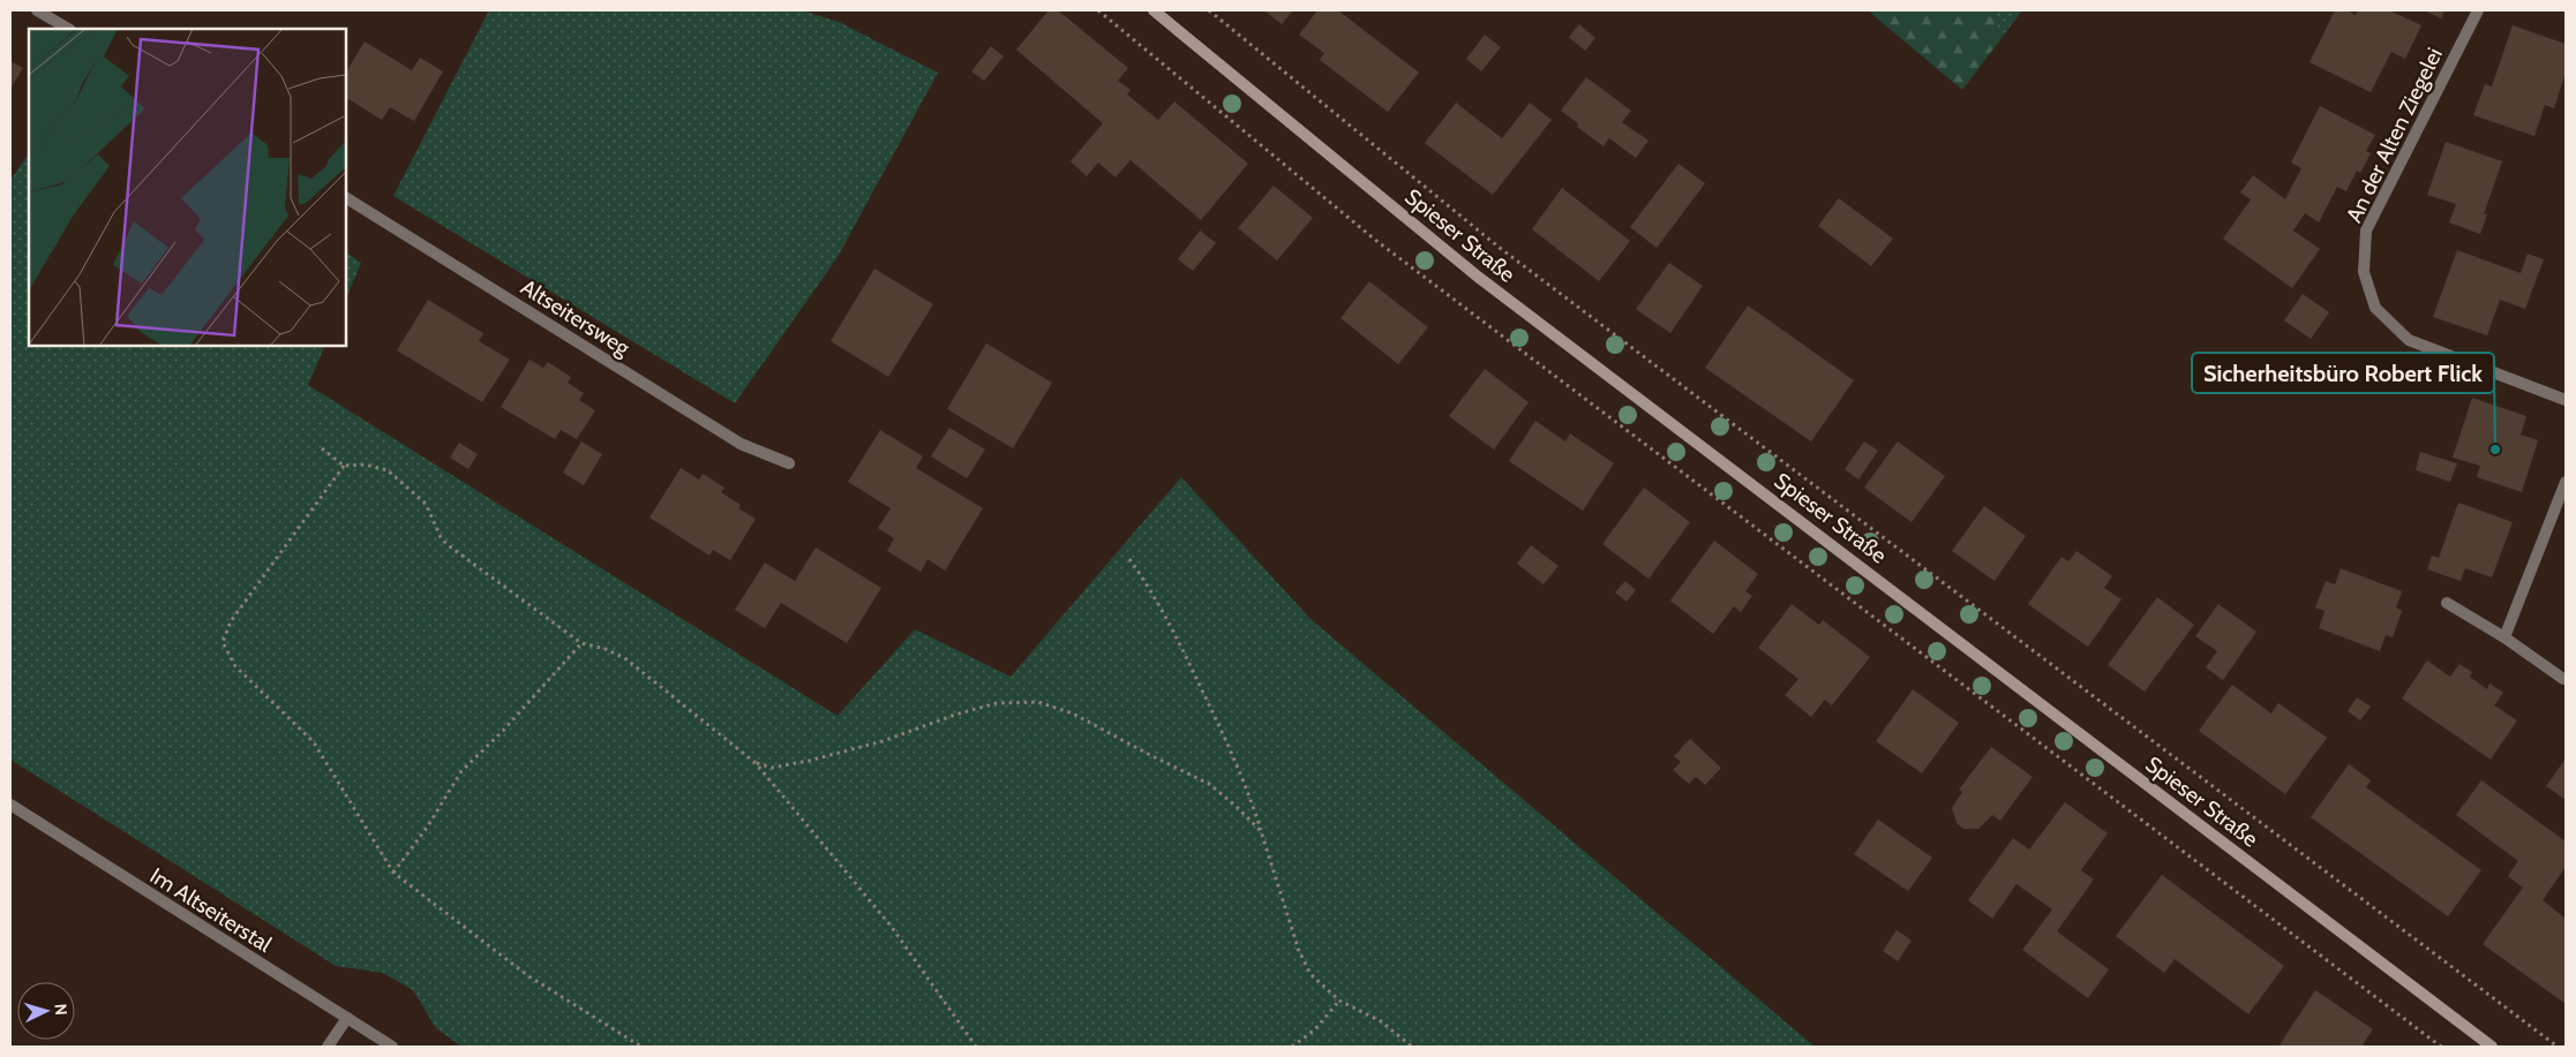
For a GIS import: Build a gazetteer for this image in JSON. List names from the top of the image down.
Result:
{
  "streets": {
    "street": [
      "An der Alten Ziegelei",
      "Spieser Straße",
      "Altseitersweg",
      "Im Altseiterstal"
    ]
  },
  "places": ["Sicherheitsbüro Robert Flick"],
  "north": "right"
}
